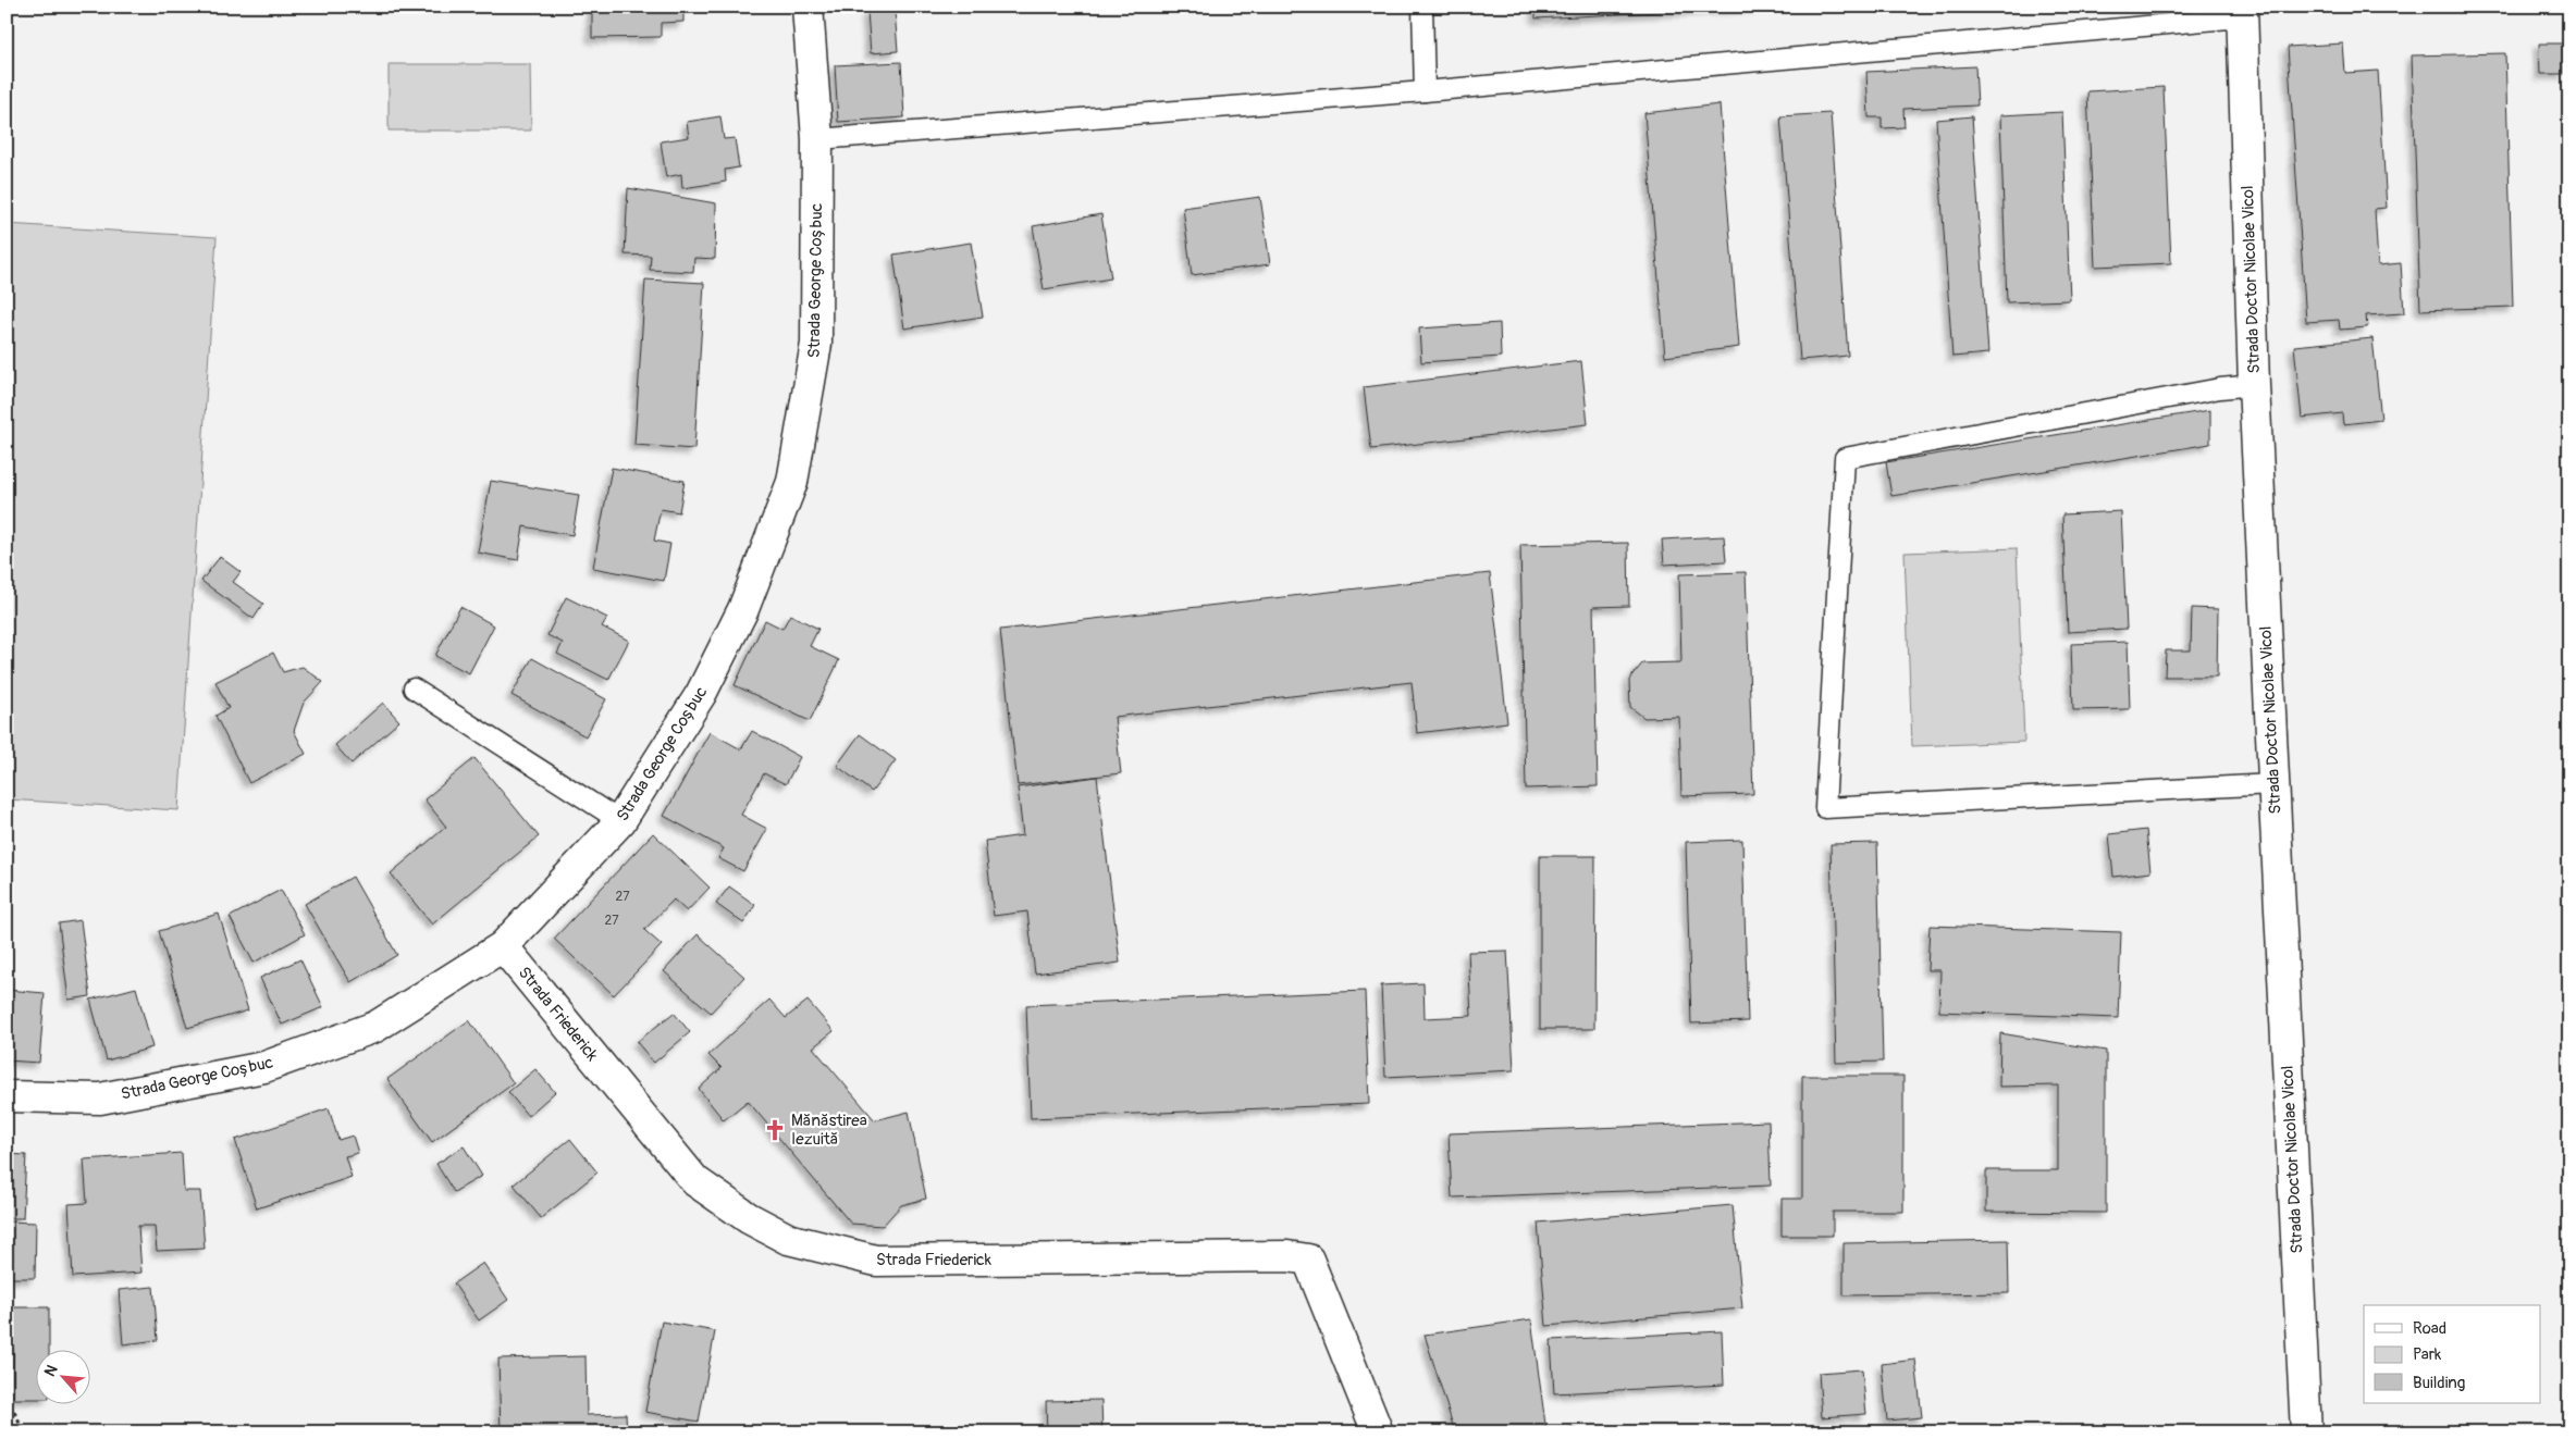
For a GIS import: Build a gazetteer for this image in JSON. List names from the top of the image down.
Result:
{
  "streets": {
    "street": ["Strada Doctor Nicolae Vicol", "Strada George Coșbuc", "Strada Friederick"]
  },
  "crossings": [
    ["Strada George Coșbuc", "Strada Friederick"]
  ],
  "places": {
    "church": ["Mănăstirea Iezuită"]
  },
  "house_numbers": ["27", "27"],
  "legend": ["Road", "Park", "Building"],
  "north": "top left"
}
